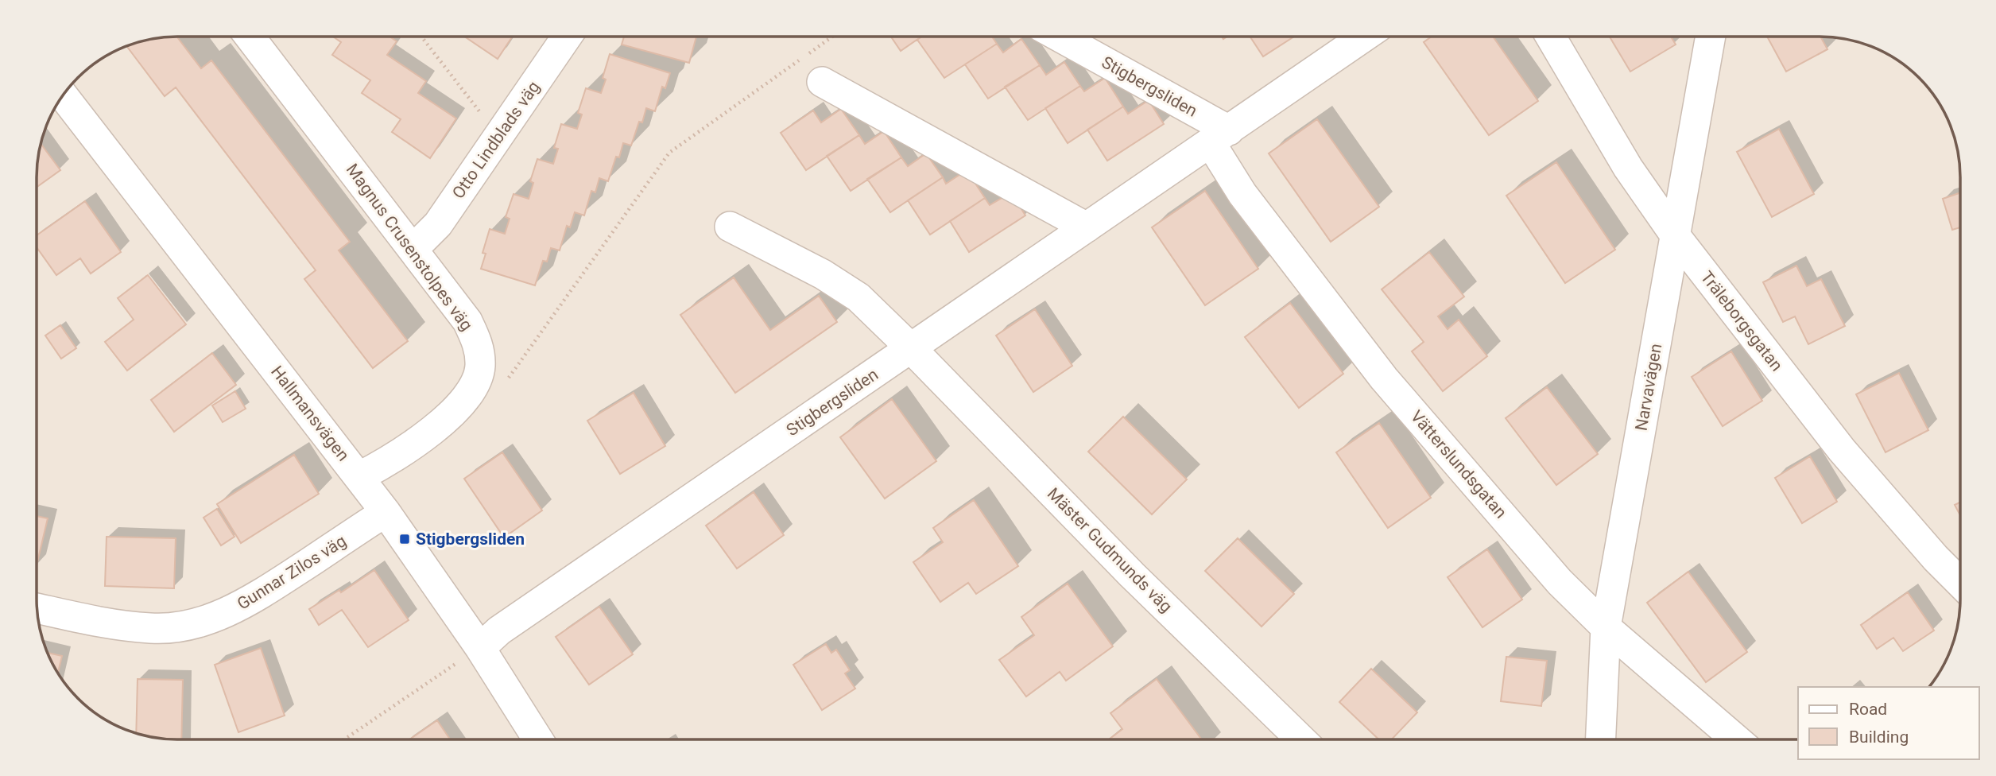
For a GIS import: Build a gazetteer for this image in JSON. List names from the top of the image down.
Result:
{
  "streets": {
    "street": [
      "Stigbergsliden",
      "Otto Lindblads väg",
      "Magnus Crusenstolpes väg",
      "Träleborgsgatan",
      "Narvavägen",
      "Hallmansvägen",
      "Vätterslundsgatan",
      "Mäster Gudmunds väg",
      "Gunnar Zilos väg"
    ]
  },
  "crossings": [
    ["Stigbergsliden", "Hallmansvägen"],
    ["Stigbergsliden", "Vätterslundsgatan"],
    ["Stigbergsliden", "Mäster Gudmunds väg"],
    ["Otto Lindblads väg", "Magnus Crusenstolpes väg"],
    ["Magnus Crusenstolpes väg", "Hallmansvägen"],
    ["Träleborgsgatan", "Narvavägen"],
    ["Narvavägen", "Vätterslundsgatan"],
    ["Hallmansvägen", "Gunnar Zilos väg"]
  ],
  "places": {
    "transit": ["Stigbergsliden"]
  },
  "legend": ["Road", "Building"]
}
